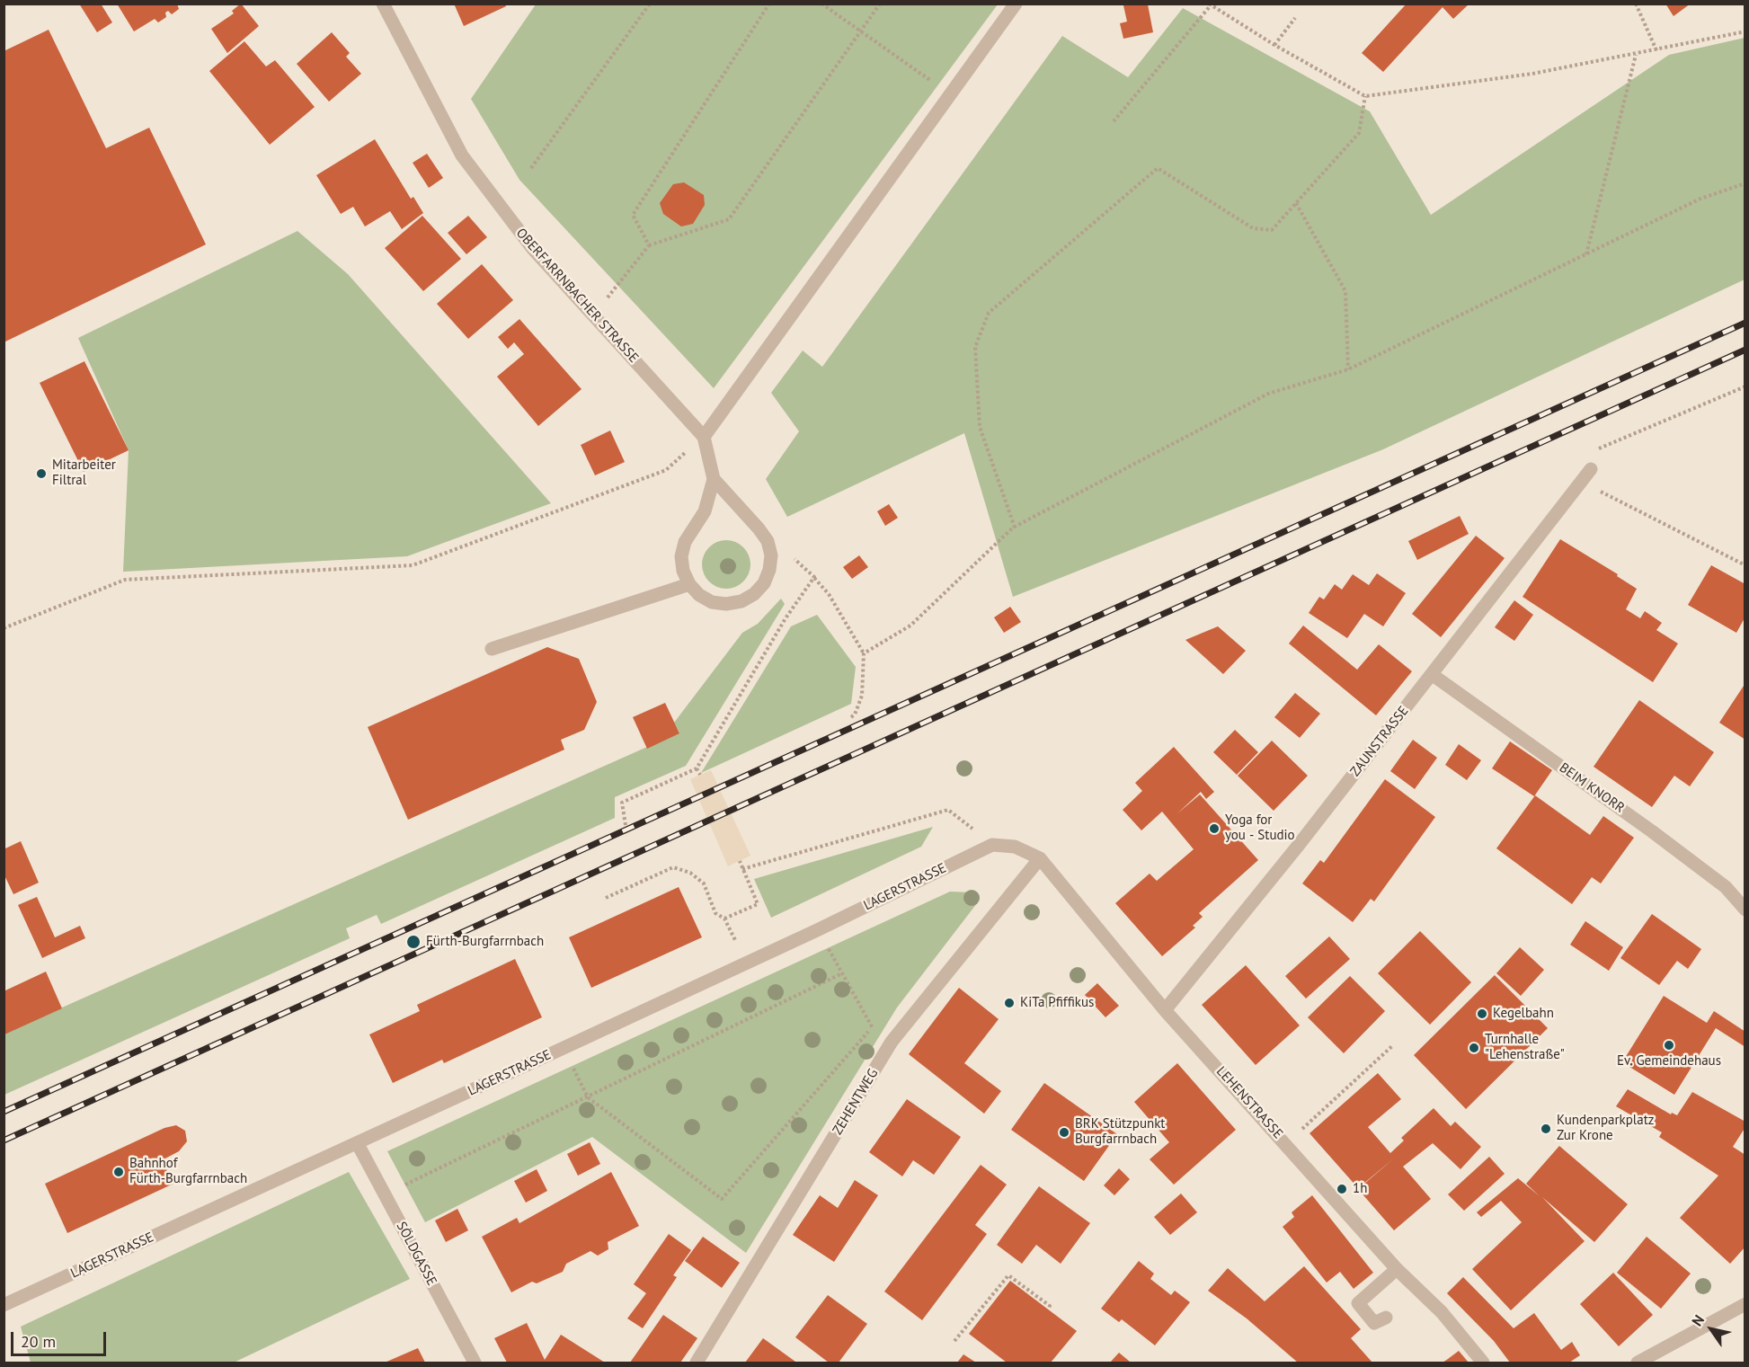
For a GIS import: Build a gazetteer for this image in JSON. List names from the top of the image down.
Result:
{
  "streets": {
    "street": [
      "OBERFARRNBACHER STRASSE",
      "ZAUNSTRASSE",
      "BEIM KNORR",
      "LAGERSTRASSE",
      "ZEHENTWEG",
      "LEHENSTRASSE",
      "SÖLDGASSE"
    ]
  },
  "crossings": [
    ["ZAUNSTRASSE", "BEIM KNORR"],
    ["ZAUNSTRASSE", "LEHENSTRASSE"],
    ["LAGERSTRASSE", "LEHENSTRASSE"],
    ["LAGERSTRASSE", "SÖLDGASSE"],
    ["ZEHENTWEG", "LEHENSTRASSE"]
  ],
  "places": [
    "Mitarbeiter Filtral",
    "Yoga for you - Studio",
    "Fürth-Burgfarrnbach",
    "KiTa Pfiffikus",
    "Kegelbahn",
    "Ev. Gemeindehaus",
    "Turnhalle \"Lehenstraße\"",
    "Kundenparkplatz Zur Krone",
    "BRK Stützpunkt Burgfarrnbach",
    "Bahnhof Fürth-Burgfarrnbach",
    "1h"
  ],
  "scale_bar": "20 m",
  "north": "top left"
}
